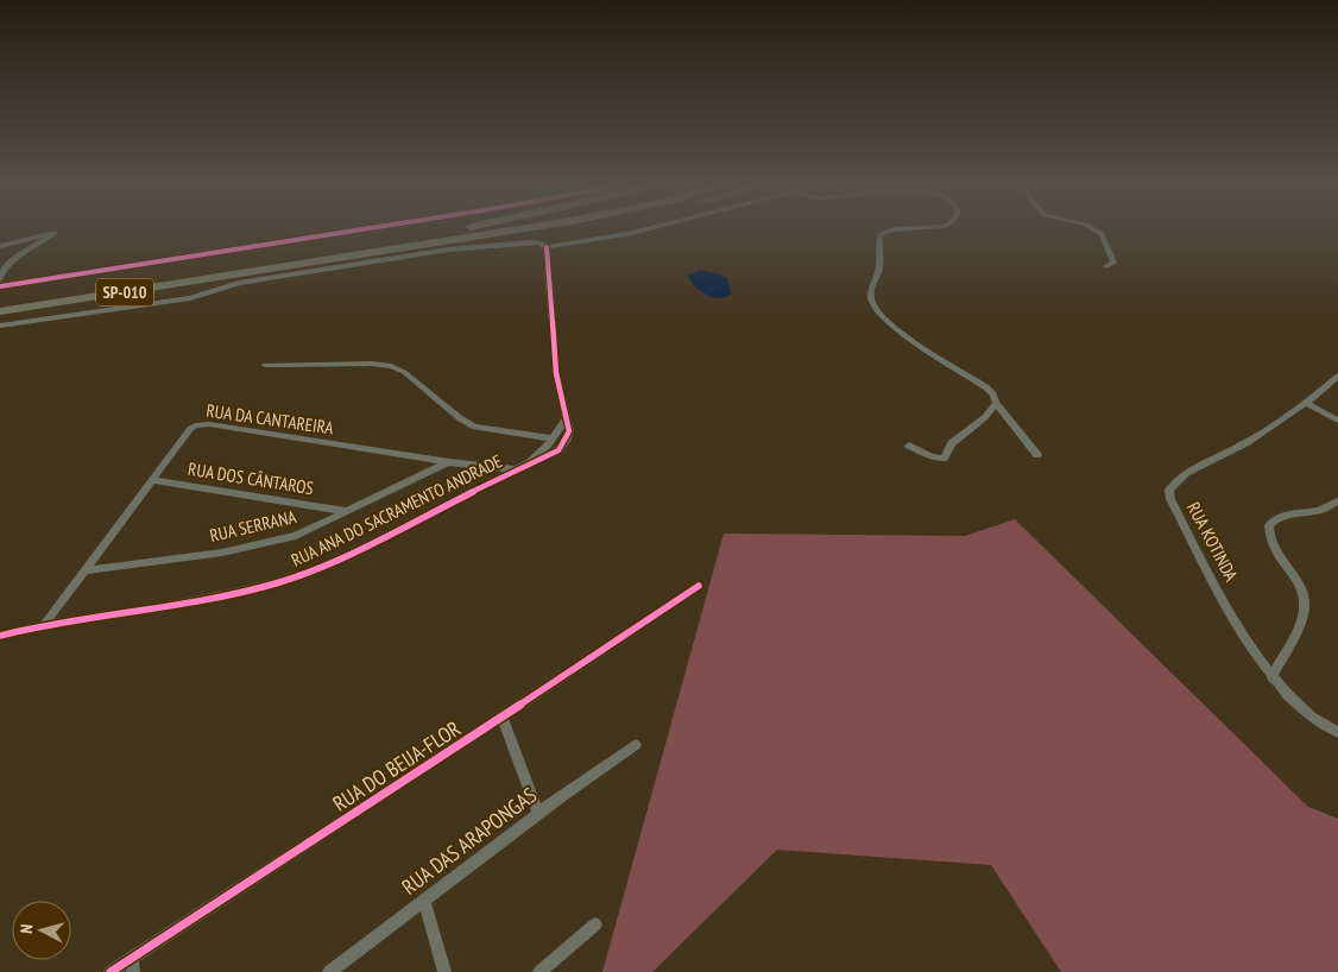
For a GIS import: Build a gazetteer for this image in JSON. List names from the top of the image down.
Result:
{
  "streets": {
    "highway": ["SP-010"],
    "street": [
      "RUA DA CANTAREIRA",
      "RUA DOS CÂNTAROS",
      "RUA ANA DO SACRAMENTO ANDRADE",
      "RUA SERRANA",
      "RUA KOTINDA",
      "RUA DO BEIJA-FLOR",
      "RUA DAS ARAPONGAS"
    ]
  },
  "crossings": [
    ["RUA DA CANTAREIRA", "RUA DOS CÂNTAROS"],
    ["RUA DA CANTAREIRA", "RUA ANA DO SACRAMENTO ANDRADE"],
    ["RUA DA CANTAREIRA", "RUA SERRANA"],
    ["RUA DOS CÂNTAROS", "RUA SERRANA"]
  ],
  "north": "left"
}
